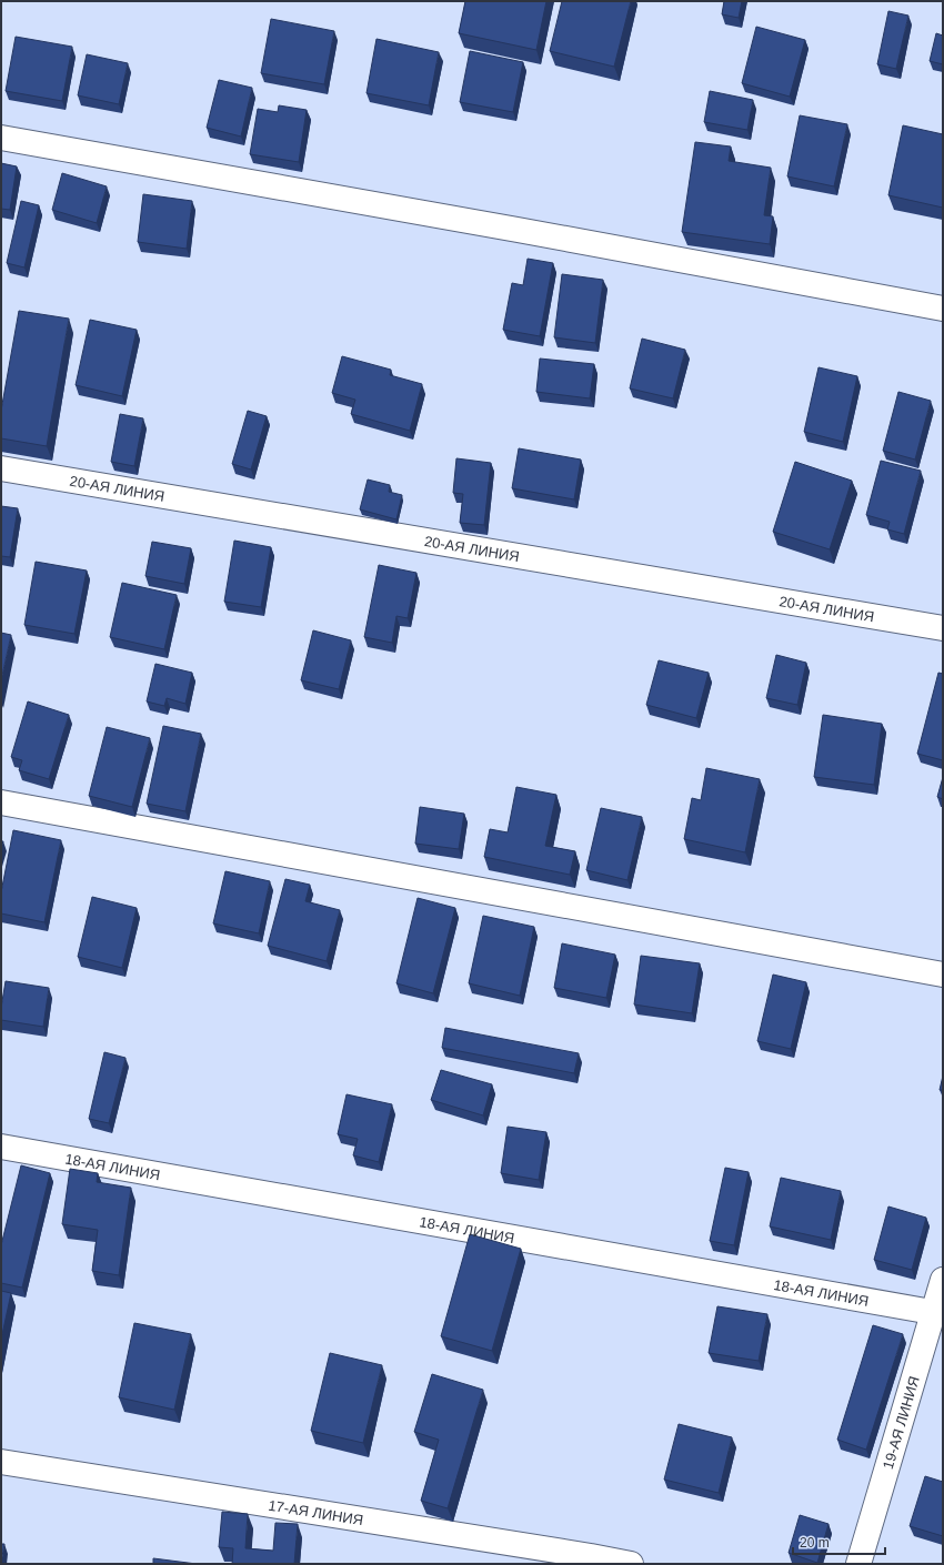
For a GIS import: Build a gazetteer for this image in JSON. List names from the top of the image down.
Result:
{
  "streets": {
    "street": [
      "20-АЯ ЛИНИЯ",
      "18-АЯ ЛИНИЯ",
      "19-АЯ ЛИНИЯ",
      "17-АЯ ЛИНИЯ"
    ]
  },
  "crossings": [
    ["18-АЯ ЛИНИЯ", "19-АЯ ЛИНИЯ"]
  ],
  "scale_bar": "20 m"
}
